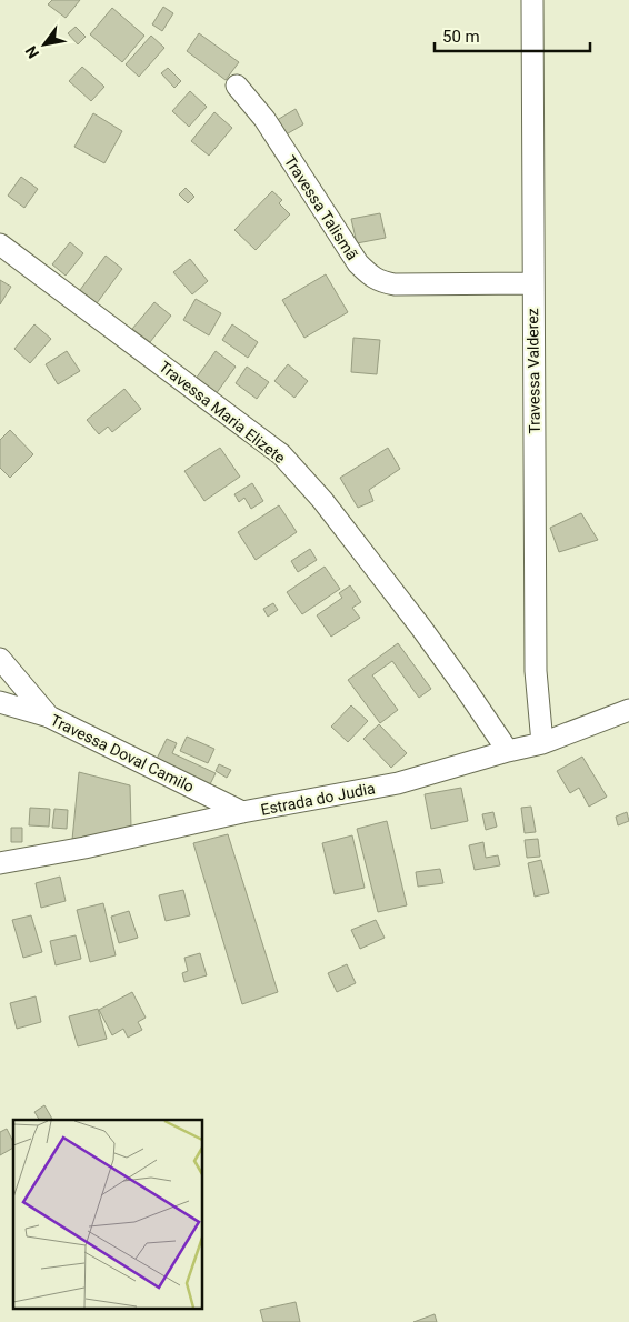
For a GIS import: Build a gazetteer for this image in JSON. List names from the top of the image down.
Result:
{
  "streets": {
    "street": [
      "Travessa Talismã",
      "Travessa Valderez",
      "Travessa Maria Elizete",
      "Travessa Doval Camilo",
      "Estrada do Judia"
    ]
  },
  "crossings": [
    ["Travessa Talismã", "Travessa Valderez"],
    ["Travessa Valderez", "Estrada do Judia"],
    ["Travessa Maria Elizete", "Estrada do Judia"],
    ["Travessa Doval Camilo", "Estrada do Judia"]
  ],
  "scale_bar": "50 m",
  "north": "bottom left"
}
